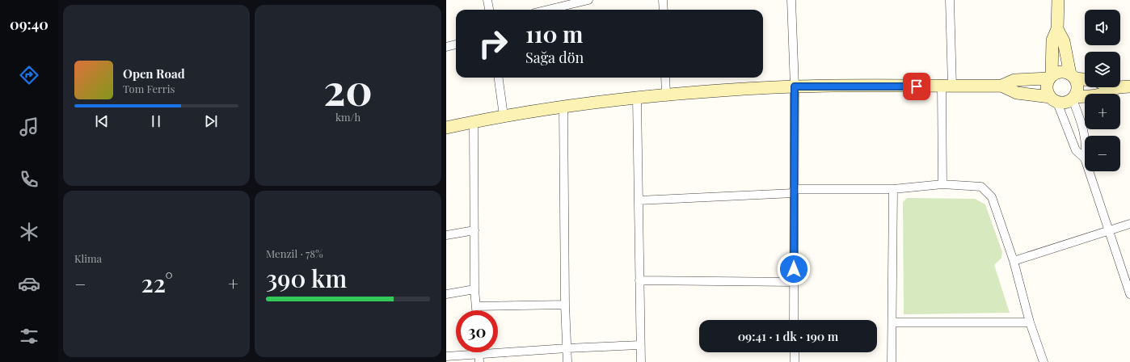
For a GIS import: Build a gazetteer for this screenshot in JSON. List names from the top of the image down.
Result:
{
  "page": {
    "tabs": "09:40",
    "tile": [
      ["20", "km/h"],
      "Klima",
      ["Menzil · 78%", "390 km"]
    ],
    "map_buttons": ["+", "−"],
    "turn": ["110 m", "Sağa dön"],
    "song": ["Open Road", "Tom Ferris"],
    "heat": ["−", "22°", "+"],
    "limit": "30",
    "trip": "09:41 · 1 dk · 190 m"
  }
}
